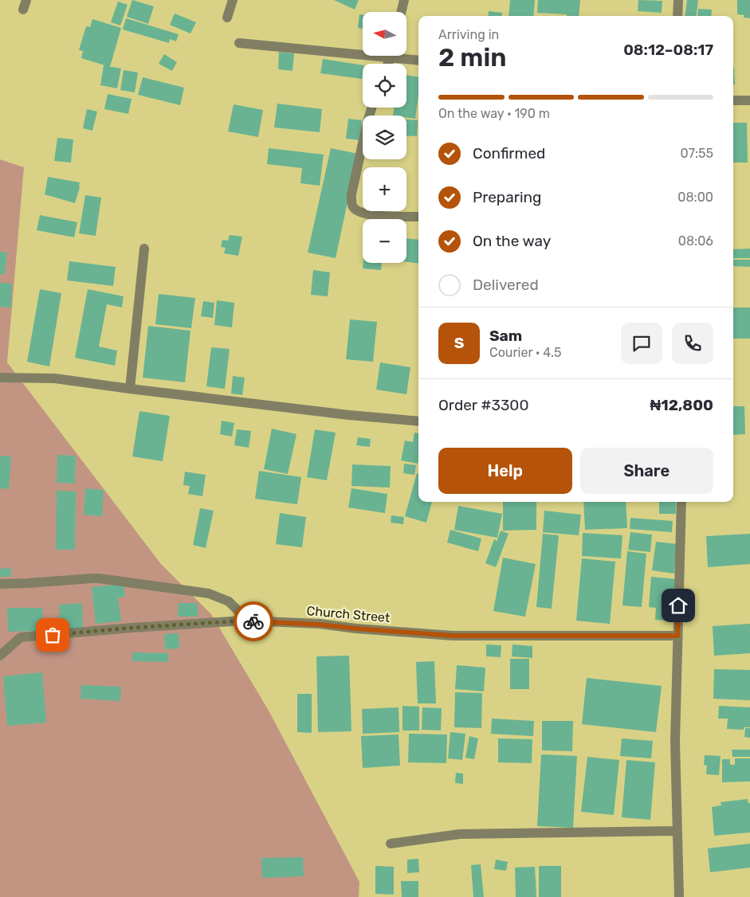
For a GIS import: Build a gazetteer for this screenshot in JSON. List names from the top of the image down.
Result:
{
  "streets": {
    "street": ["Church Street"]
  },
  "north": "left",
  "page": {
    "map_buttons": ["+", "−"],
    "heading": ["2 min", "Arriving in", "08:12–08:17"],
    "panel": [
      "Sam",
      "Courier · 4.5",
      "Order #3300",
      "₦12,800"
    ],
    "bar": "On the way · 190 m",
    "list": [
      ["Confirmed", "07:55"],
      ["Preparing", "08:00"],
      ["On the way", "08:06"],
      "Delivered"
    ],
    "round": "S",
    "buttons": ["Help", "Share"]
  }
}
